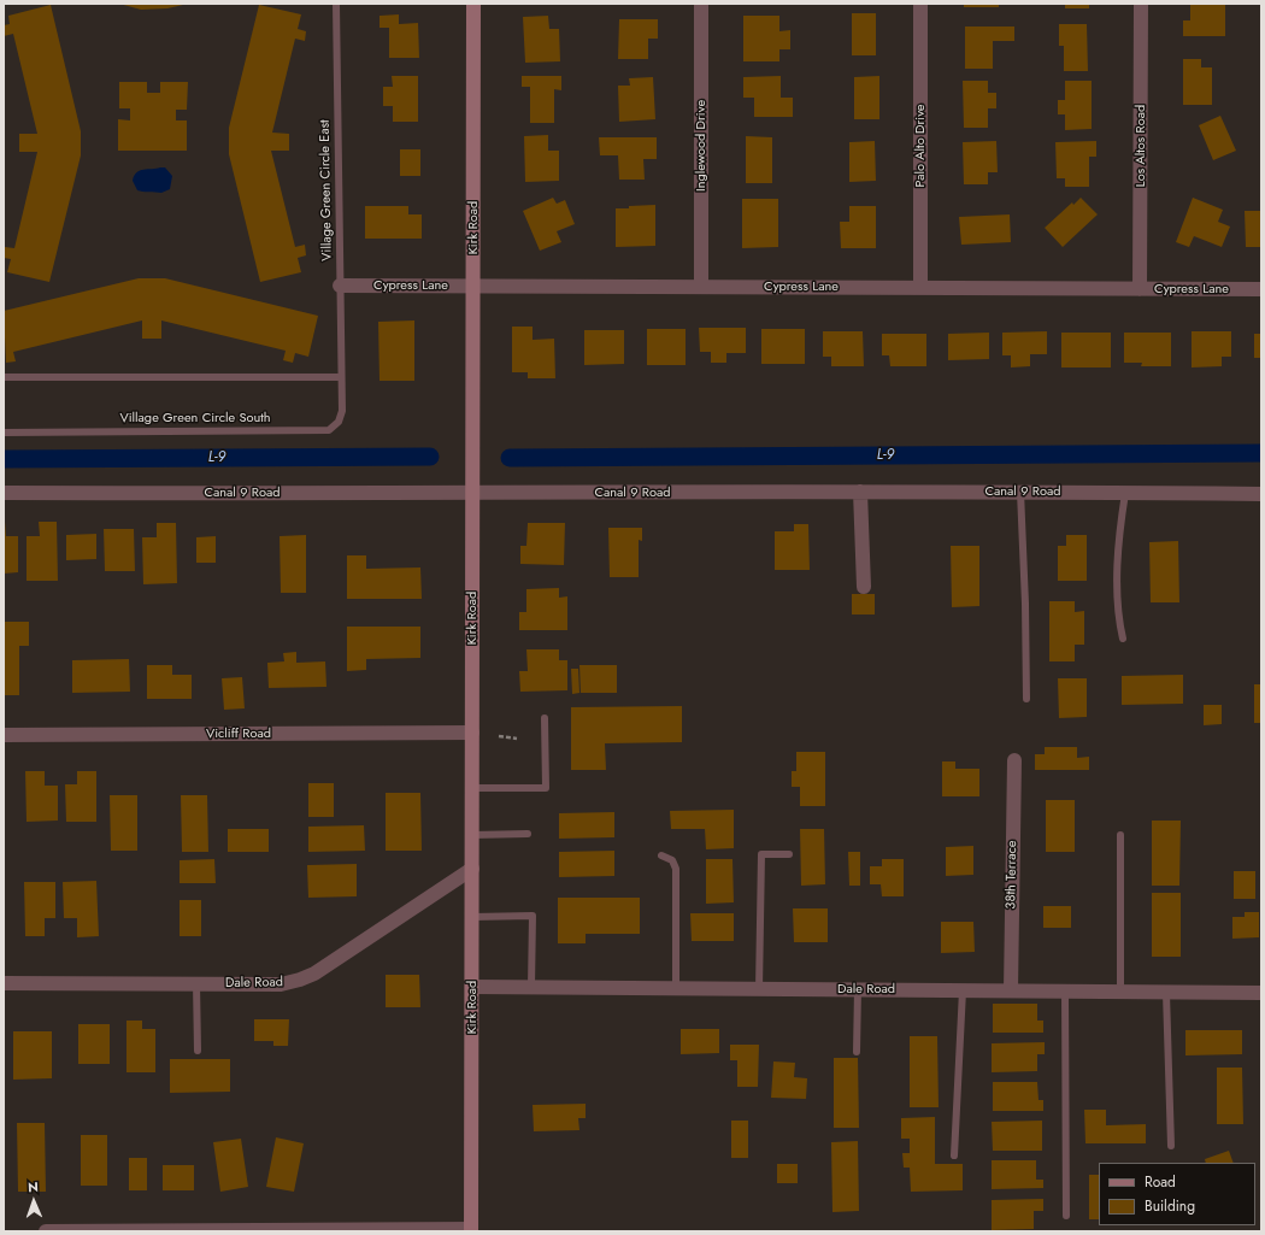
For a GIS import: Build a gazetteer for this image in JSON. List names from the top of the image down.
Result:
{
  "streets": {
    "street": [
      "Inglewood Drive",
      "Palo Alto Drive",
      "Los Altos Road",
      "Kirk Road",
      "Cypress Lane",
      "Canal 9 Road",
      "Vicliff Road",
      "38th Terrace",
      "Dale Road"
    ],
    "lane": ["Village Green Circle East", "Village Green Circle South"]
  },
  "crossings": [
    ["Inglewood Drive", "Cypress Lane"],
    ["Palo Alto Drive", "Cypress Lane"],
    ["Los Altos Road", "Cypress Lane"],
    ["Village Green Circle East", "Cypress Lane"],
    ["Village Green Circle East", "Village Green Circle South"],
    ["Kirk Road", "Cypress Lane"],
    ["Kirk Road", "Canal 9 Road"],
    ["Kirk Road", "Vicliff Road"],
    ["Kirk Road", "Dale Road"],
    ["38th Terrace", "Dale Road"]
  ],
  "water": ["L-9"],
  "legend": ["Road", "Building"],
  "north": "top"
}
